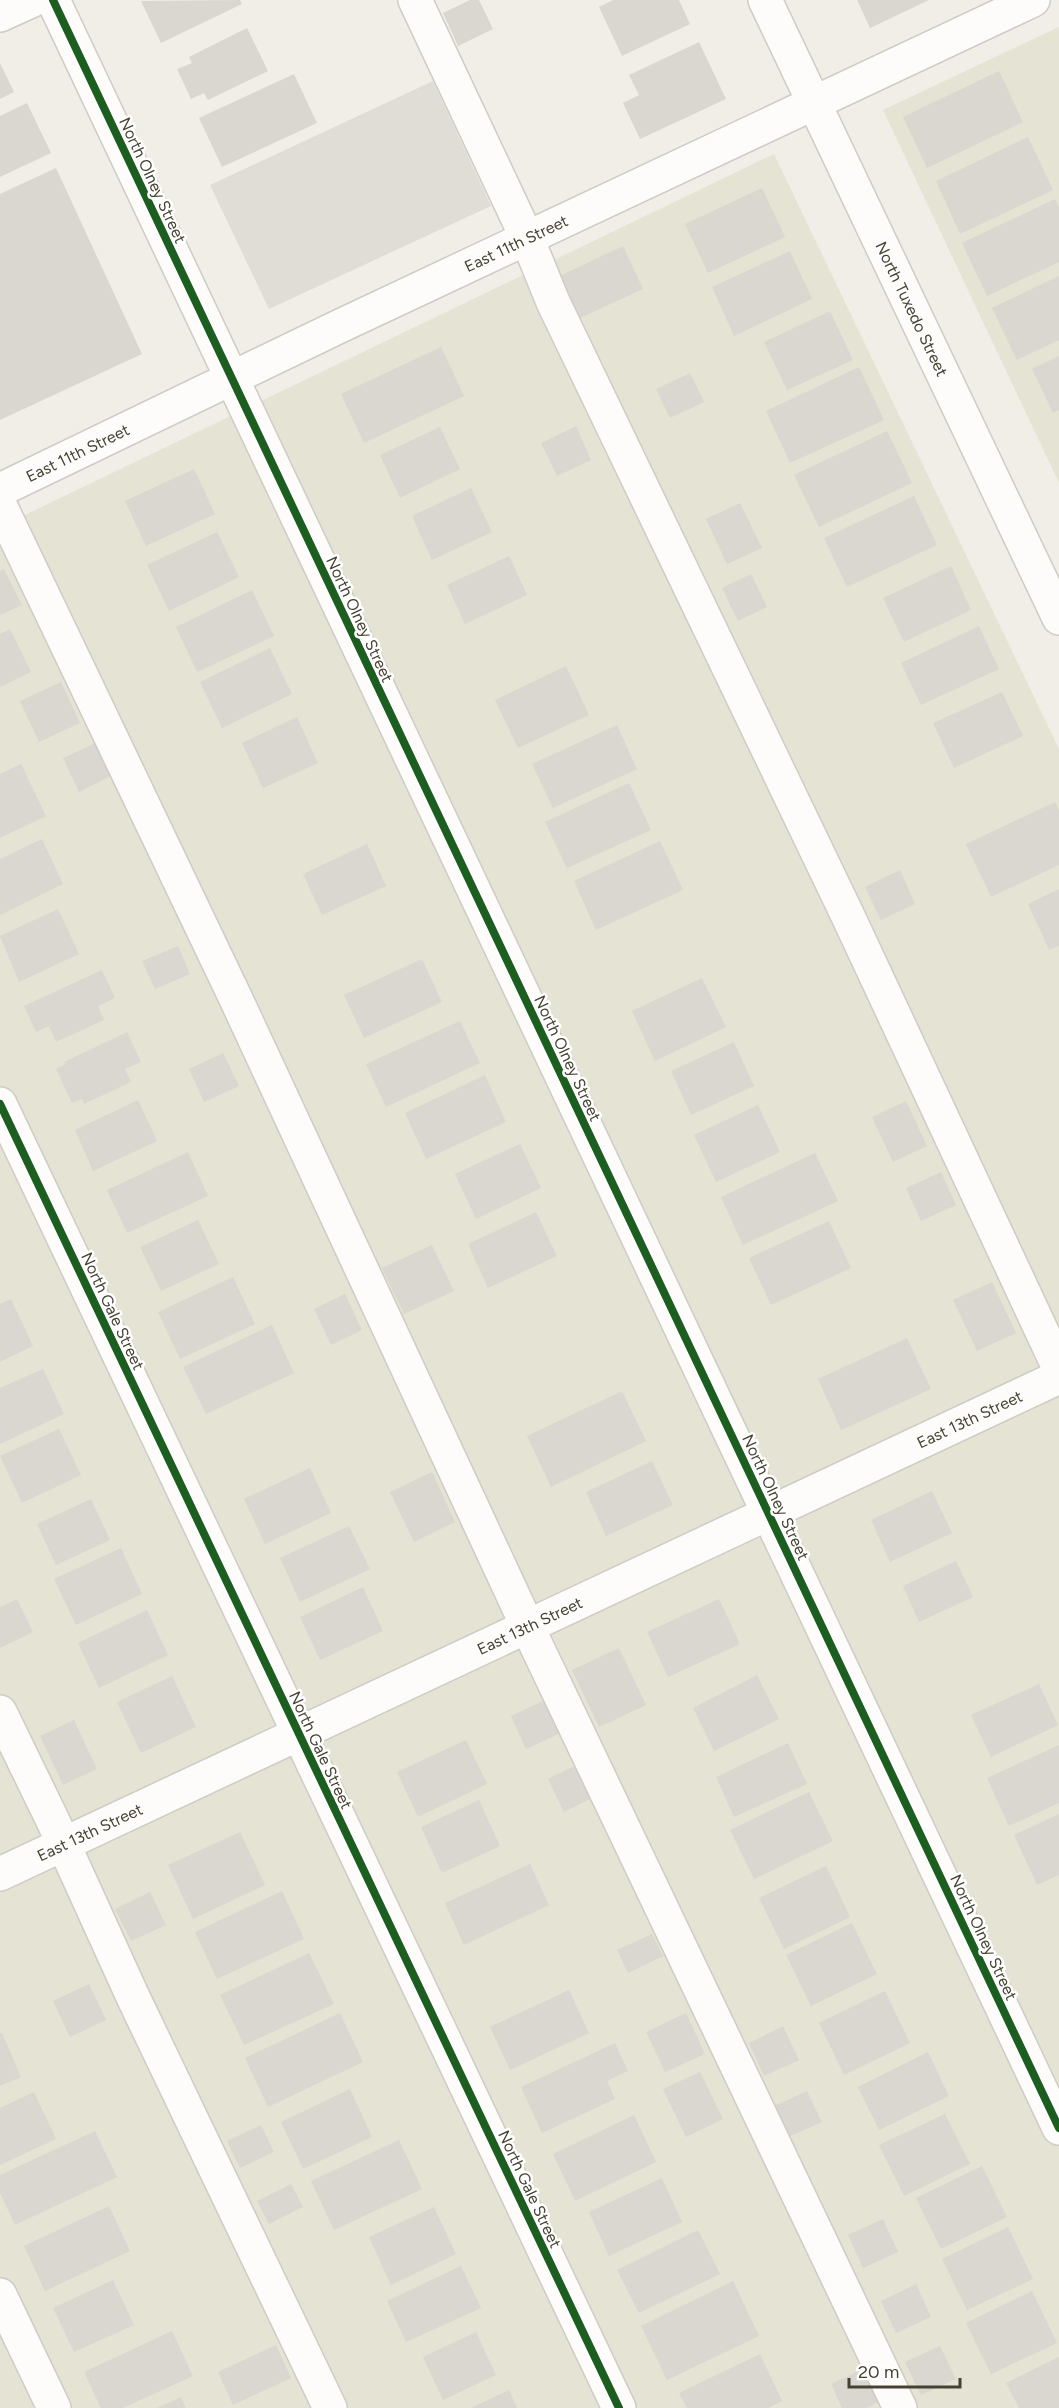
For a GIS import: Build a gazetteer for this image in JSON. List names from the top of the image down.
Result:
{
  "streets": {
    "street": [
      "North Olney Street",
      "East 11th Street",
      "North Tuxedo Street",
      "North Gale Street",
      "East 13th Street"
    ]
  },
  "crossings": [
    ["North Olney Street", "East 11th Street"],
    ["North Olney Street", "East 13th Street"],
    ["East 11th Street", "North Tuxedo Street"],
    ["North Gale Street", "East 13th Street"]
  ],
  "scale_bar": "20 m"
}
